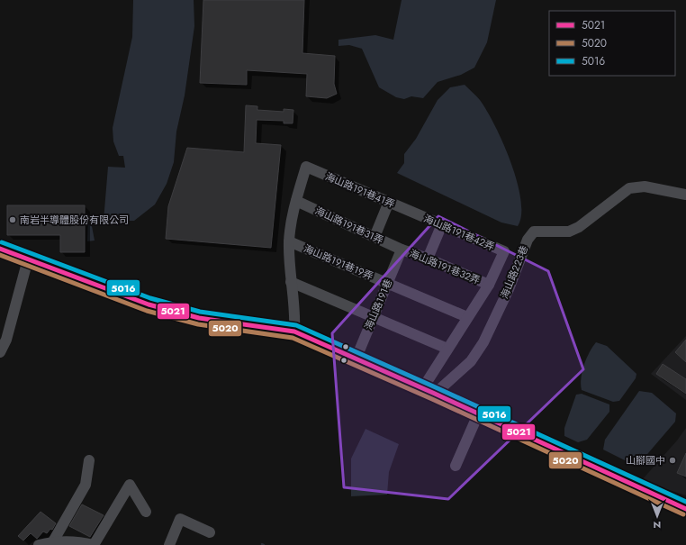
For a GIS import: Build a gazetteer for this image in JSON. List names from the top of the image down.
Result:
{
  "streets": {
    "street": [
      "海山路191巷41弄",
      "海山路191巷31弄",
      "海山路191巷42弄",
      "海山路191巷19弄",
      "海山路191巷32弄",
      "海山路223巷",
      "海山路191巷"
    ]
  },
  "crossings": [
    ["海山路191巷41弄", "海山路191巷31弄"],
    ["海山路191巷41弄", "海山路191巷42弄"],
    ["海山路191巷31弄", "海山路191巷32弄"],
    ["海山路191巷31弄", "海山路191巷"],
    ["海山路191巷42弄", "海山路191巷32弄"],
    ["海山路191巷19弄", "海山路191巷"],
    ["海山路191巷32弄", "海山路191巷"]
  ],
  "places": ["南岩半導體股份有限公司", "山腳國中"],
  "lines": ["transit line 5016", "transit line 5021", "transit line 5020"],
  "legend": ["5021", "5020", "5016"],
  "north": "bottom"
}
